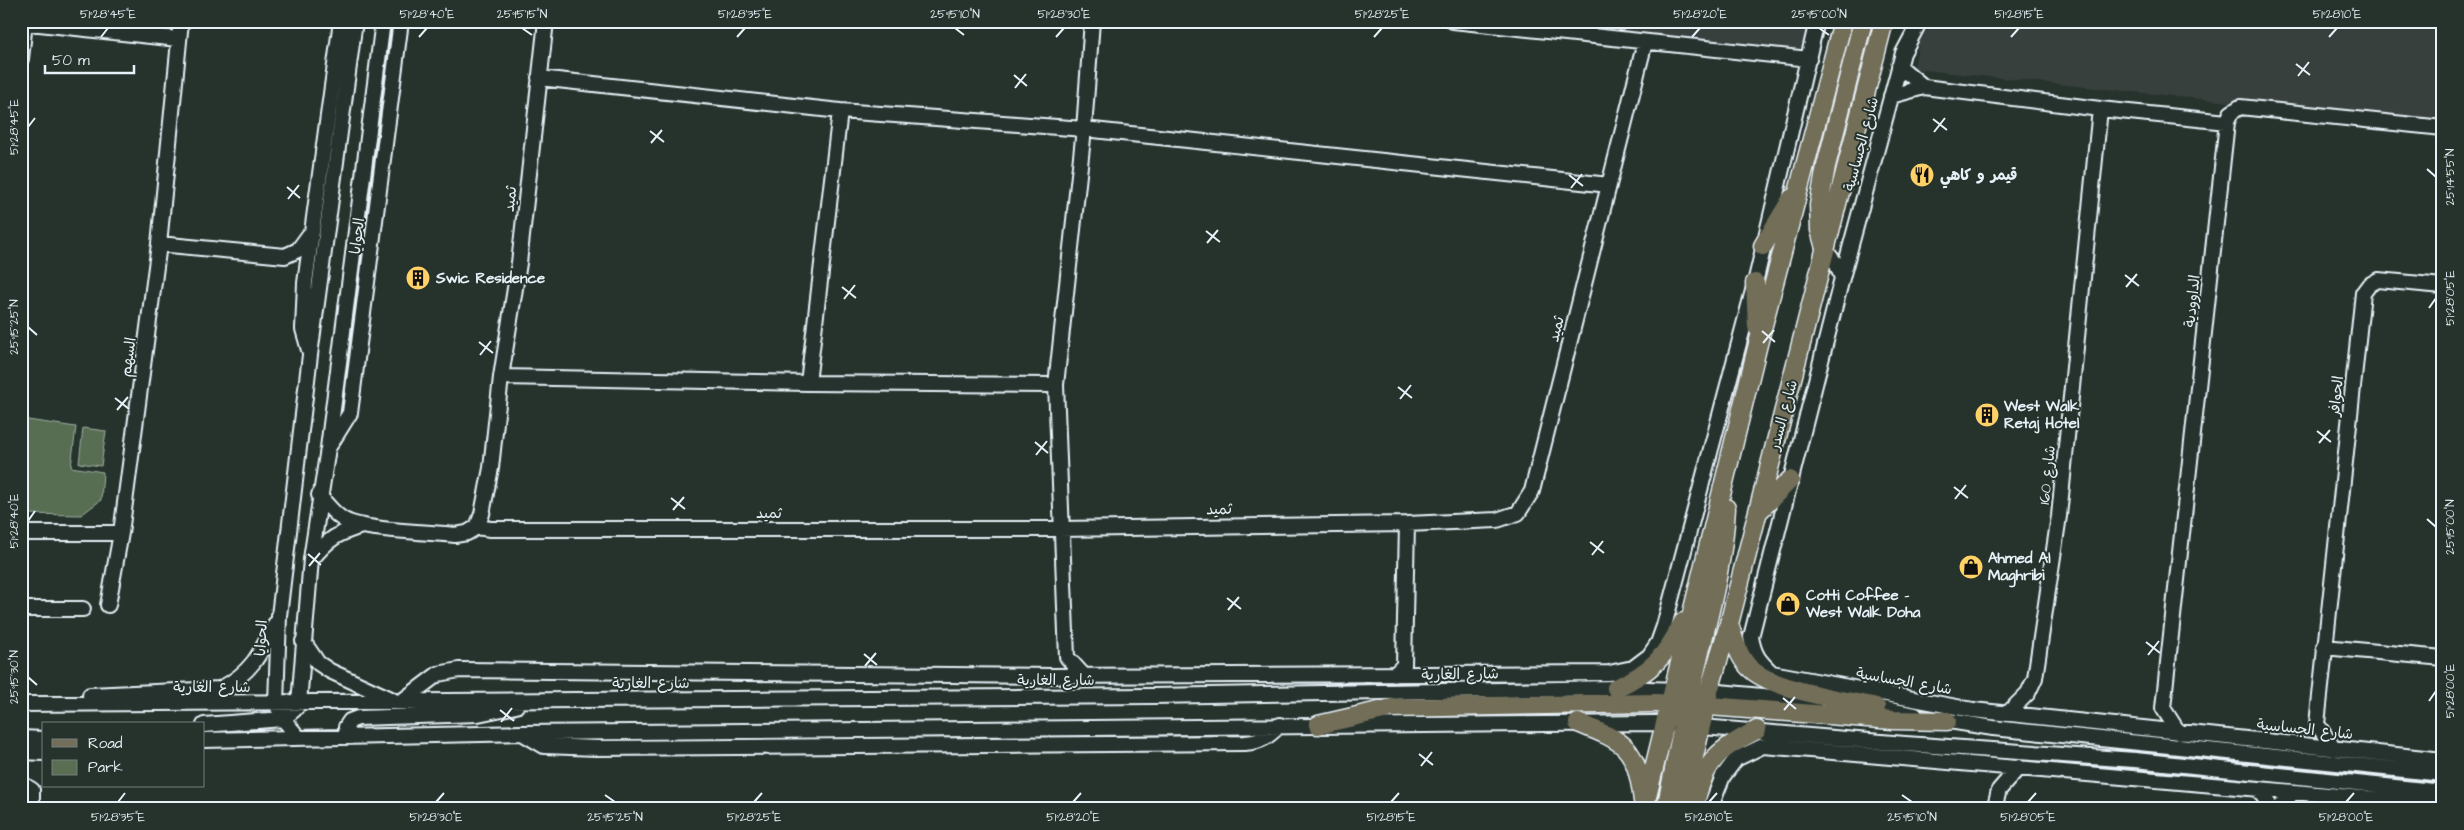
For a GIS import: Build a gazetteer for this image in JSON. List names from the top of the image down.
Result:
{
  "streets": {
    "main road": ["شارع السدر"],
    "street": [
      "شارع الجساسية",
      "ثميد",
      "الحوايا",
      "الداوودية",
      "السهم",
      "الحوافر",
      "شارع 160",
      "شارع الغارية"
    ]
  },
  "crossings": [
    ["شارع الجساسية", "شارع السدر"],
    ["شارع الجساسية", "شارع 160"],
    ["شارع الجساسية", "شارع الغارية"],
    ["ثميد", "الحوايا"],
    ["الحوايا", "شارع الغارية"],
    ["شارع السدر", "شارع الغارية"]
  ],
  "places": {
    "restaurant": ["قيمر و كاهي"],
    "building": ["Swic Residence", "West Walk Retaj Hotel"],
    "shop": ["Ahmed Al Maghribi", "Cotti Coffee - West Walk Doha"]
  },
  "legend": ["Road", "Park"],
  "scale_bar": "50 m",
  "coordinates": [
    "51°28'45\"E",
    "51°28'40\"E",
    "25°15'15\"N",
    "51°28'35\"E",
    "25°15'10\"N",
    "51°28'30\"E",
    "51°28'25\"E",
    "51°28'20\"E",
    "25°15'00\"N",
    "51°28'15\"E",
    "51°28'10\"E",
    "25°14'55\"N",
    "51°28'05\"E",
    "25°15'25\"N",
    "25°15'30\"N",
    "51°28'00\"E"
  ]
}
